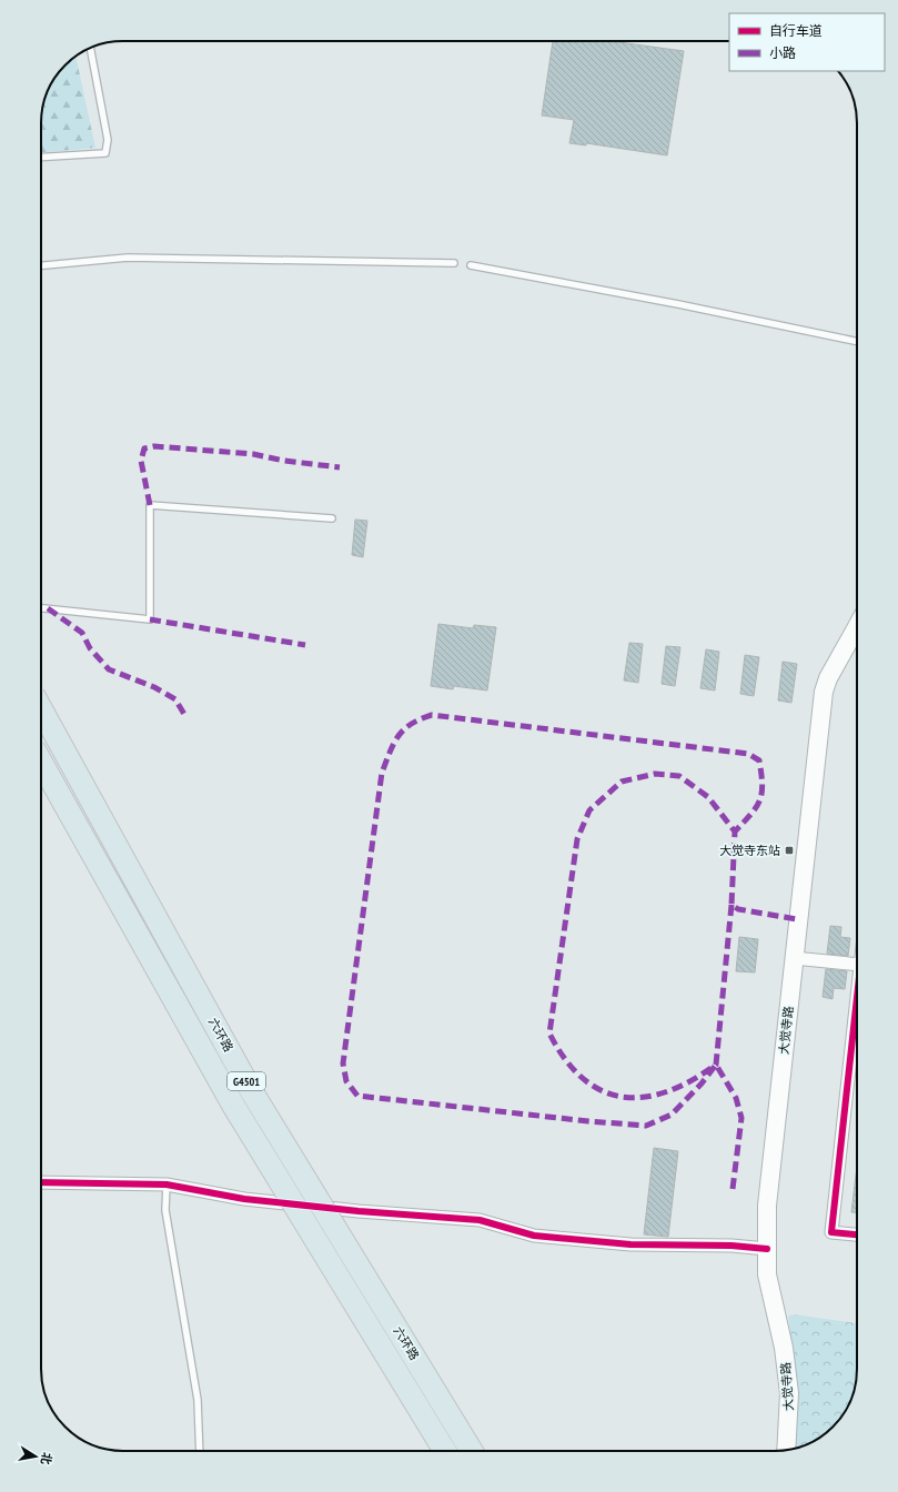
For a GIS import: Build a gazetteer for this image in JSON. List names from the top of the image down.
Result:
{
  "streets": {
    "highway": ["六环路", "G4501"],
    "main road": ["大觉寺路"]
  },
  "places": {
    "transit": ["大觉寺东站"]
  },
  "legend": ["自行车道", "小路"],
  "north": "right"
}
